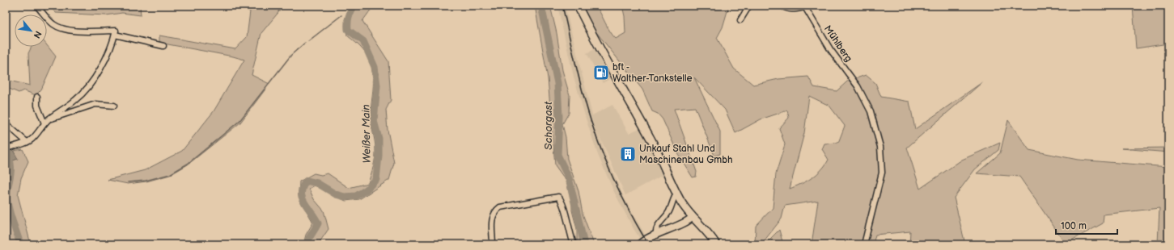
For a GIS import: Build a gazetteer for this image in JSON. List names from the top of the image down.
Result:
{
  "streets": {
    "street": ["Mühlberg"]
  },
  "water": ["Schorgast", "Weißer Main"],
  "places": {
    "fuel station": ["bft - Walther-Tankstelle"],
    "building": ["Unkauf Stahl Und Maschinenbau Gmbh"]
  },
  "scale_bar": "100 m",
  "north": "bottom right"
}
